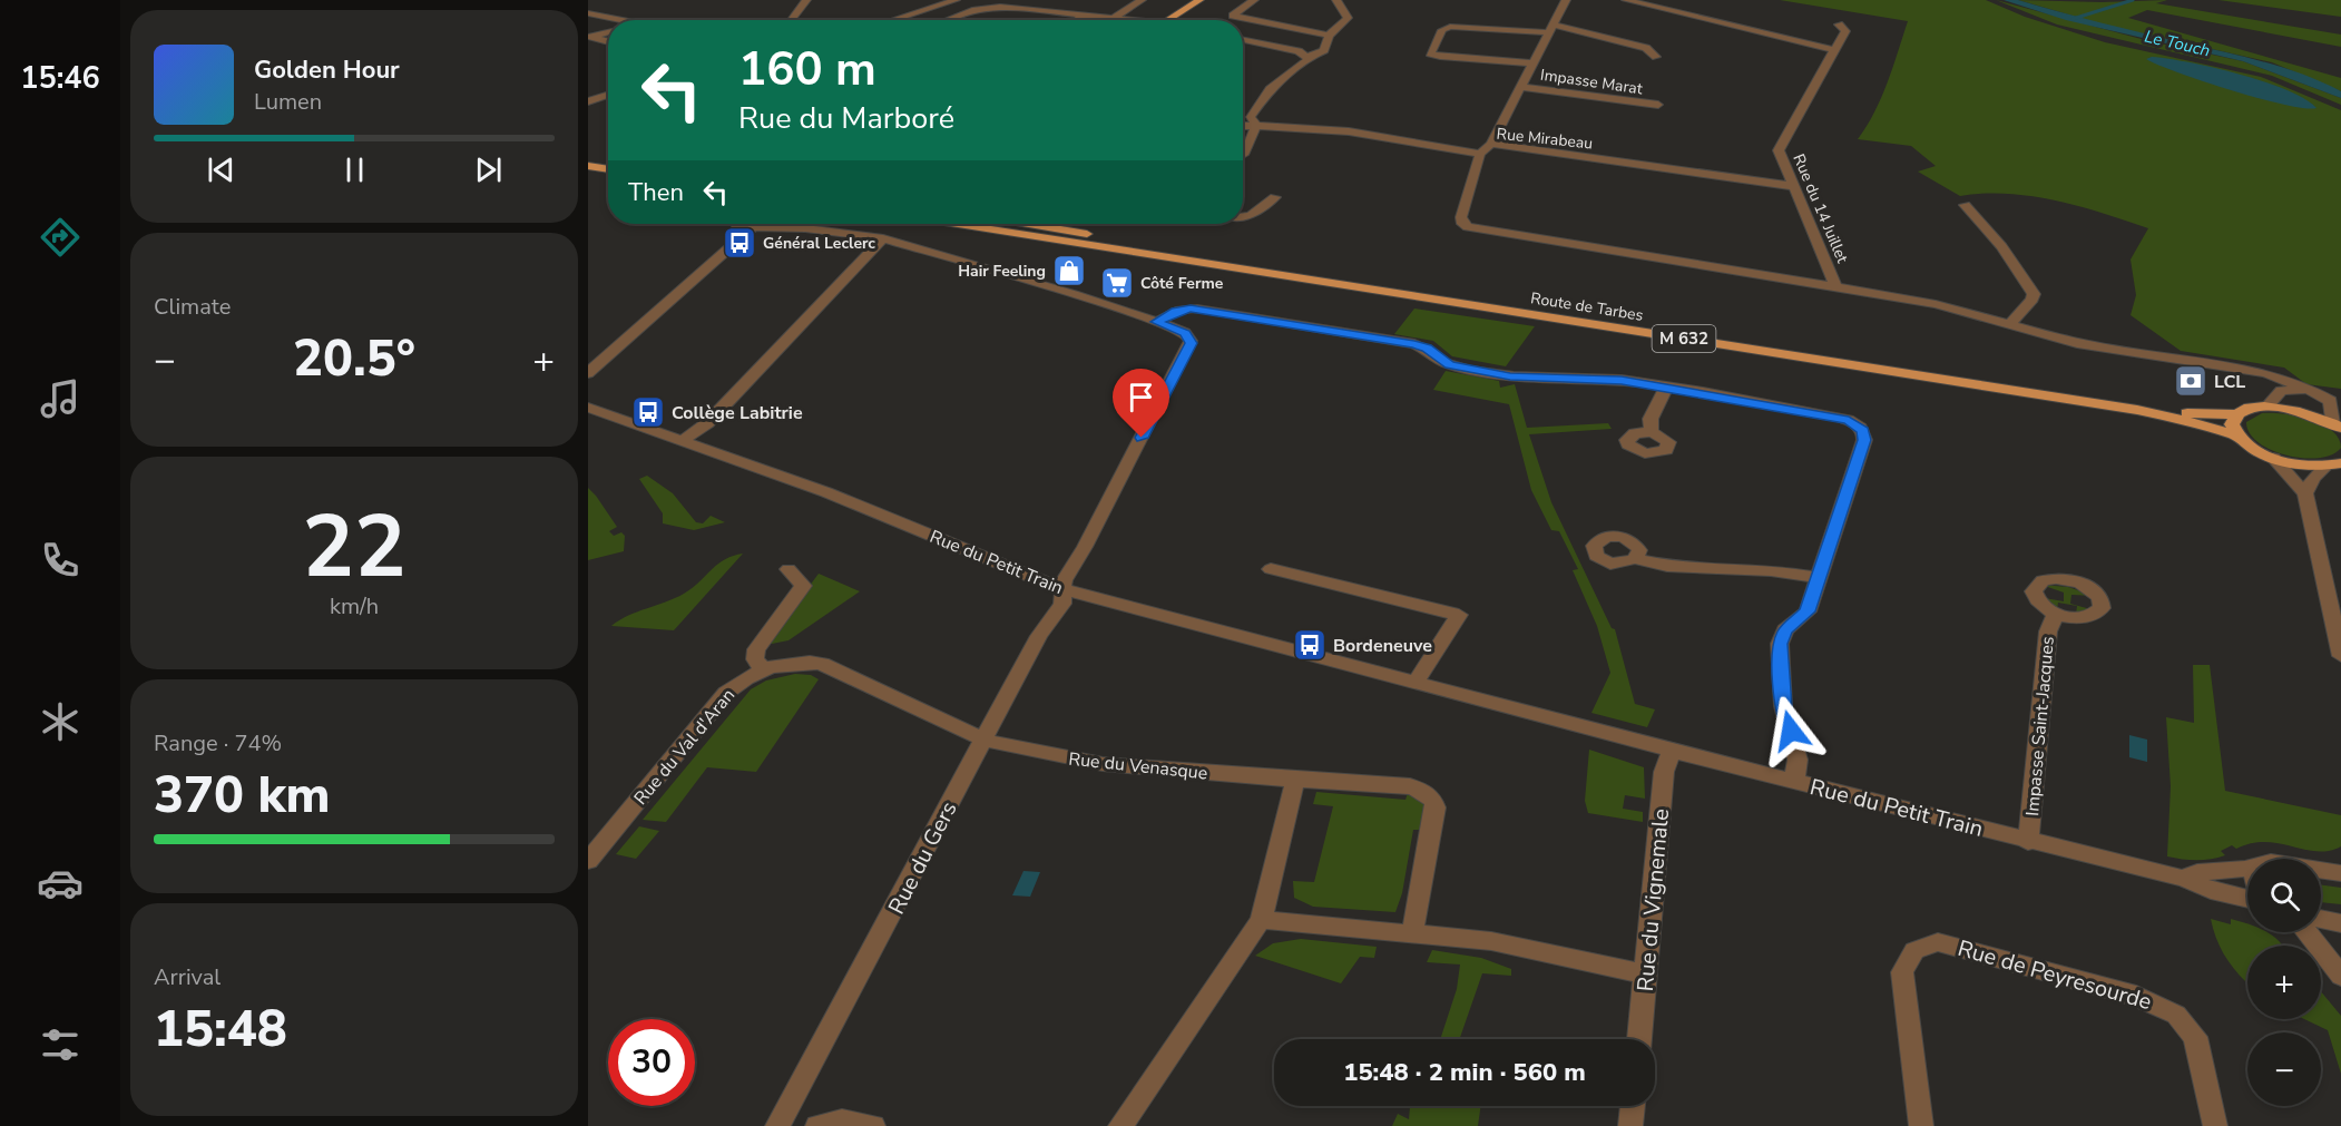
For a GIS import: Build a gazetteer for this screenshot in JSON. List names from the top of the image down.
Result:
{
  "streets": {
    "main road": ["Route de Tarbes", "M 632"],
    "street": [
      "Impasse Marat",
      "Rue Mirabeau",
      "Rue du 14 Juillet",
      "Rue du Petit Train",
      "Impasse Saint-Jacques",
      "Rue du Val d'Aran",
      "Rue du Venasque",
      "Rue du Gers",
      "Rue du Vignemale",
      "Rue de Peyresourde"
    ]
  },
  "crossings": [
    ["Rue Mirabeau", "Rue du 14 Juillet"],
    ["Rue du Petit Train", "Impasse Saint-Jacques"],
    ["Rue du Petit Train", "Rue du Gers"],
    ["Rue du Petit Train", "Rue du Vignemale"],
    ["Rue du Val d'Aran", "Rue du Venasque"],
    ["Rue du Val d'Aran", "Rue du Gers"],
    ["Rue du Venasque", "Rue du Gers"]
  ],
  "water": ["Le Touch"],
  "places": {
    "bus stop": ["Général Leclerc", "Collège Labitrie", "Bordeneuve"],
    "shop": ["Hair Feeling"],
    "supermarket": ["Côté Ferme"],
    "bank": ["LCL"]
  },
  "page": {
    "tabs": "15:46",
    "turn": ["160 m", "Rue du Marboré"],
    "song": ["Golden Hour", "Lumen"],
    "then": "Then",
    "tile": [
      "Climate",
      ["22", "km/h"],
      ["Range · 74%", "370 km"],
      ["Arrival", "15:48"]
    ],
    "heat": ["−", "20.5°", "+"],
    "map_buttons": ["+", "−"],
    "limit": "30",
    "trip": "15:48 · 2 min · 560 m"
  }
}
